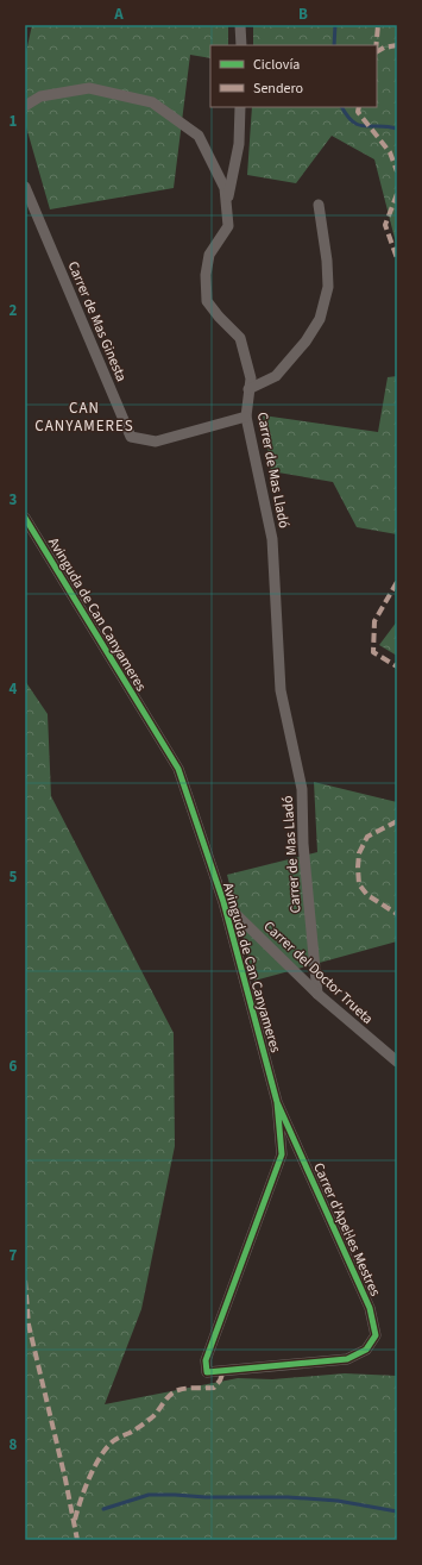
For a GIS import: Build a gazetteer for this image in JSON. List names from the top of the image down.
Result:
{
  "streets": {
    "street": [
      "Carrer de Mas Ginesta",
      "Carrer de Mas Lladó",
      "Avinguda de Can Canyameres",
      "Carrer del Doctor Trueta",
      "Carrer d'Apel·les Mestres"
    ]
  },
  "crossings": [
    ["Carrer de Mas Ginesta", "Carrer de Mas Lladó"],
    ["Carrer de Mas Lladó", "Carrer del Doctor Trueta"],
    ["Avinguda de Can Canyameres", "Carrer del Doctor Trueta"],
    ["Avinguda de Can Canyameres", "Carrer d'Apel·les Mestres"]
  ],
  "districts": ["CAN CANYAMERES"],
  "legend": ["Ciclovía", "Sendero"],
  "grid": {
    "columns": ["A", "B"],
    "rows": [
      "1",
      "2",
      "3",
      "4",
      "5",
      "6",
      "7",
      "8"
    ]
  }
}
